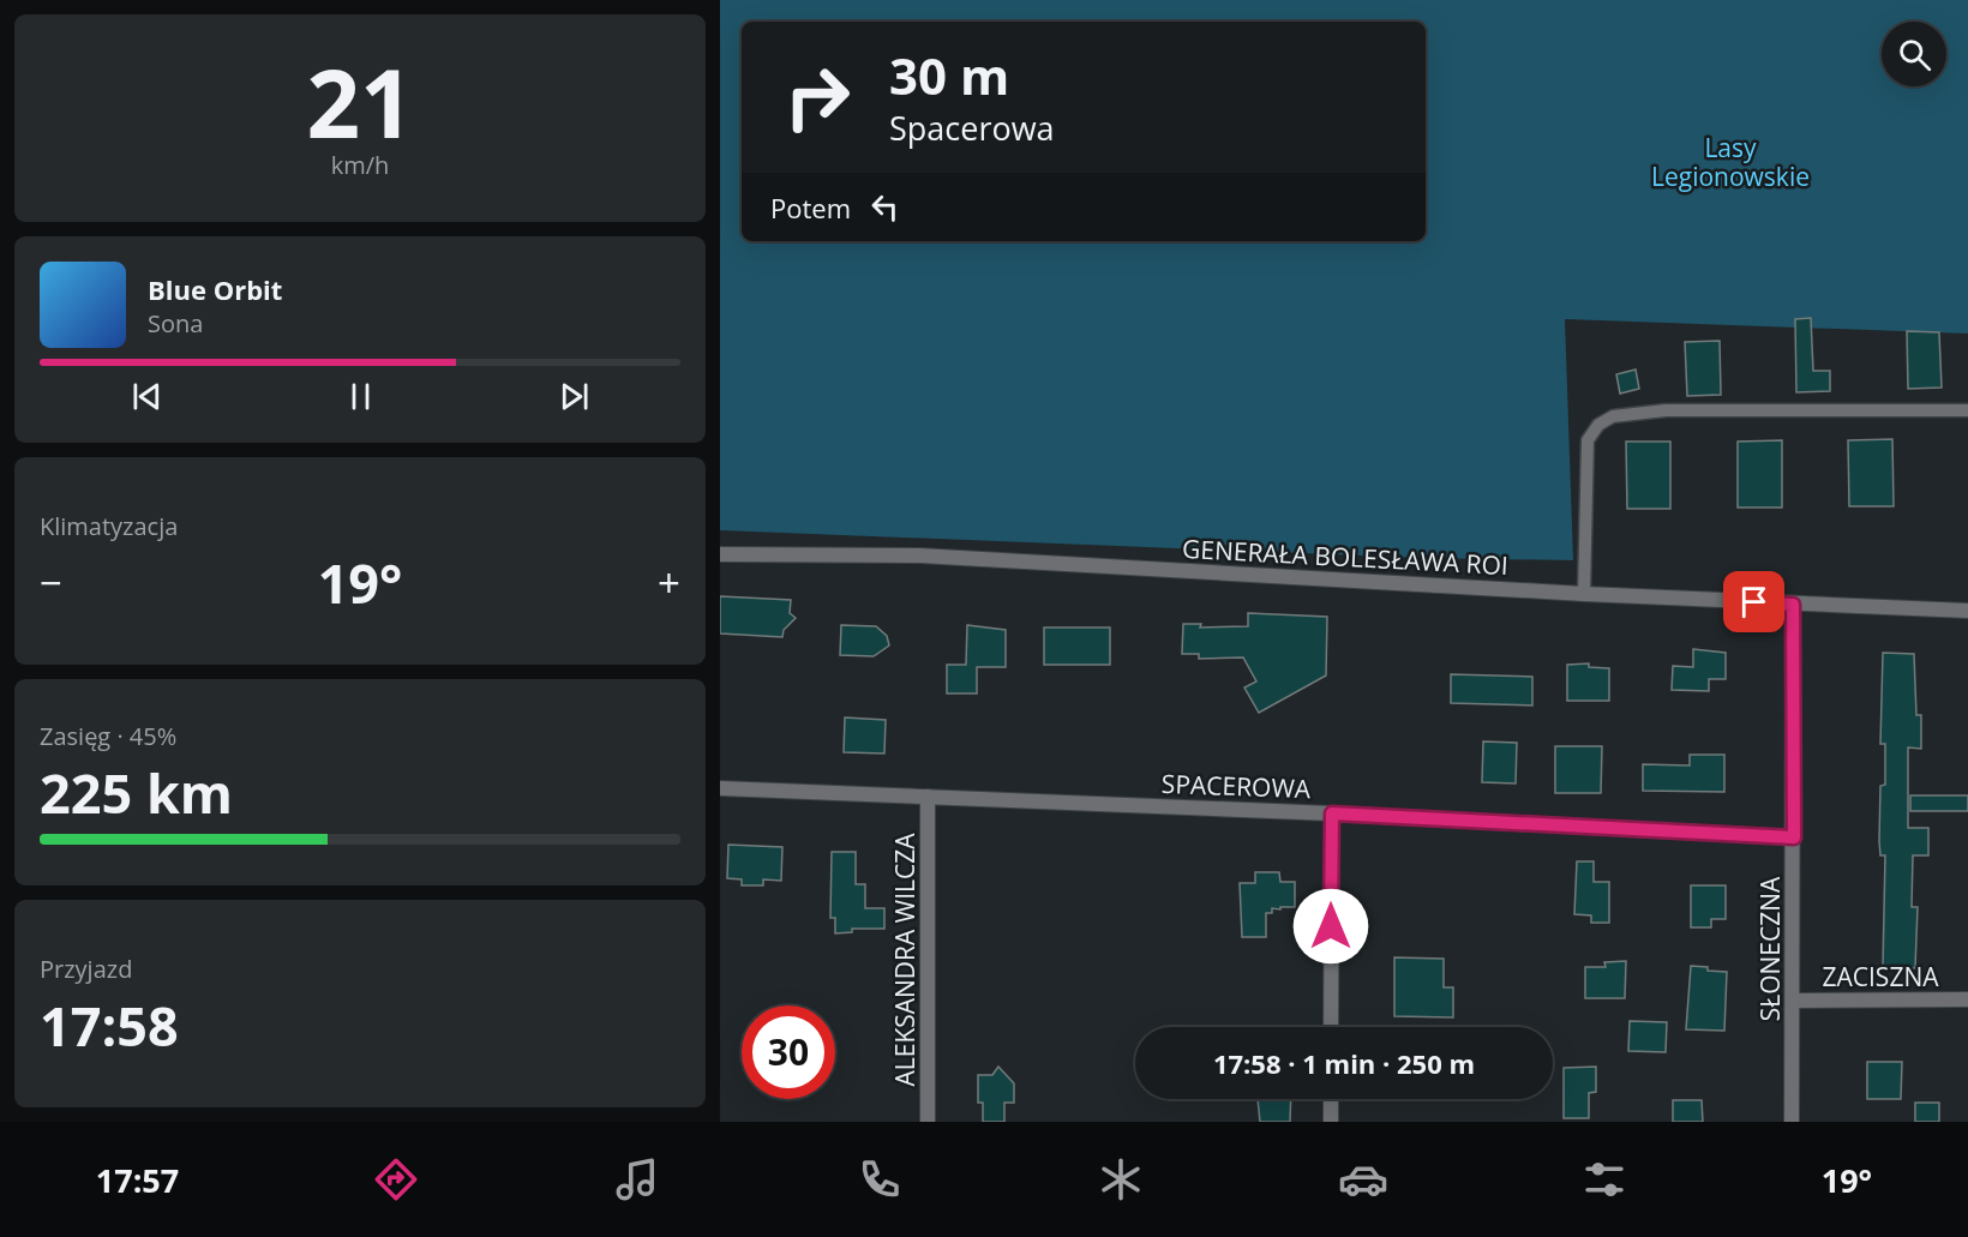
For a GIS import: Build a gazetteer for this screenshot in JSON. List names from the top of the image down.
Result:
{
  "streets": {
    "street": [
      "GENERAŁA BOLESŁAWA ROI",
      "SPACEROWA",
      "SŁONECZNA",
      "ALEKSANDRA WILCZA",
      "ZACISZNA"
    ]
  },
  "crossings": [
    ["GENERAŁA BOLESŁAWA ROI", "SŁONECZNA"],
    ["SPACEROWA", "SŁONECZNA"],
    ["SPACEROWA", "ALEKSANDRA WILCZA"],
    ["SŁONECZNA", "ZACISZNA"]
  ],
  "parks": ["Lasy Legionowskie"],
  "page": {
    "tile": [
      ["21", "km/h"],
      "Klimatyzacja",
      ["Zasięg · 45%", "225 km"],
      ["Przyjazd", "17:58"]
    ],
    "turn": ["30 m", "Spacerowa"],
    "then": "Potem",
    "song": ["Blue Orbit", "Sona"],
    "heat": ["−", "19°", "+"],
    "limit": "30",
    "trip": "17:58 · 1 min · 250 m",
    "tabs": ["17:57", "19°"]
  }
}
